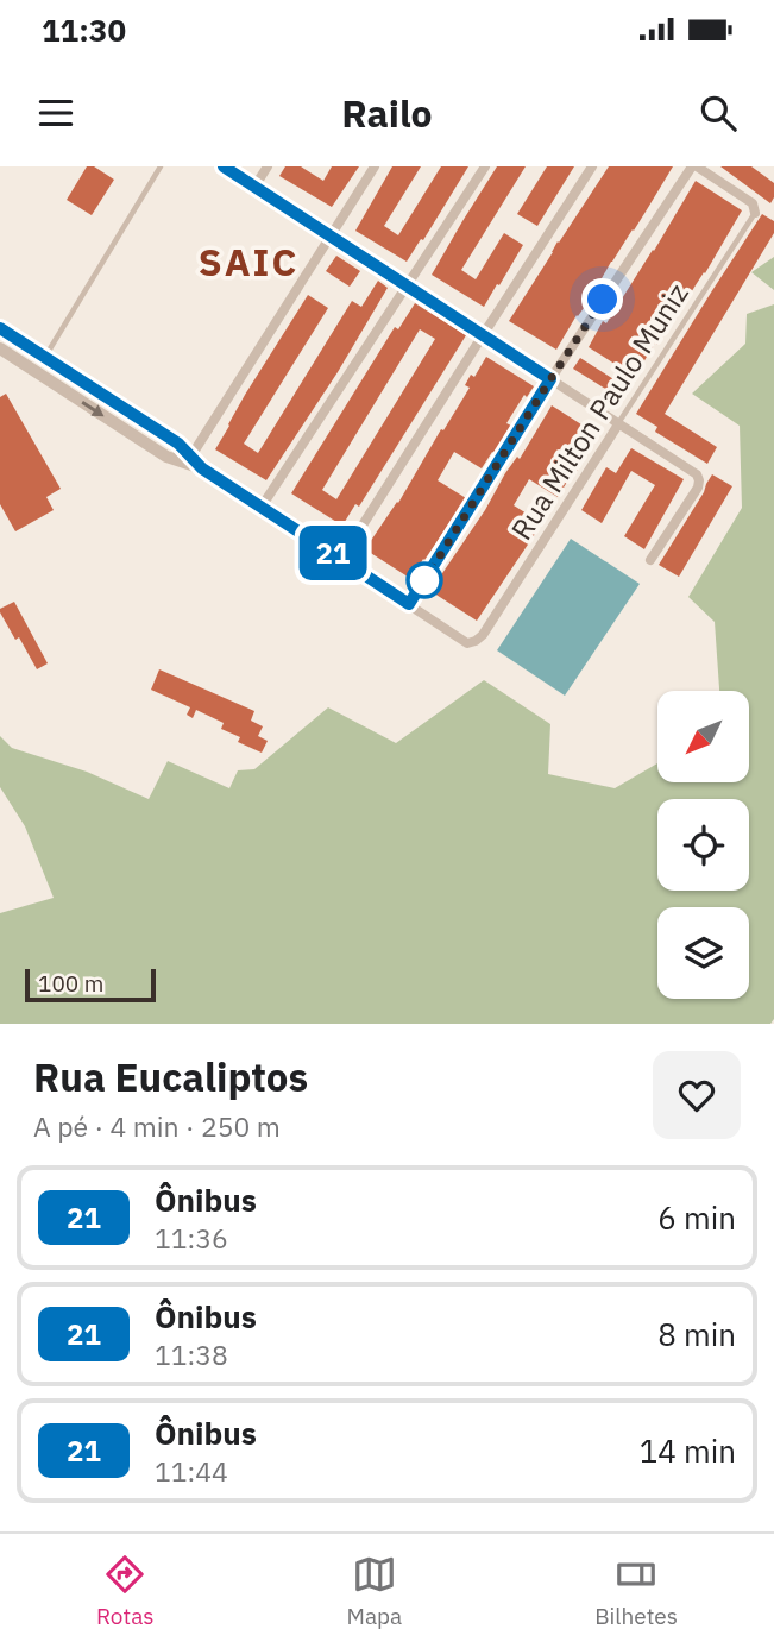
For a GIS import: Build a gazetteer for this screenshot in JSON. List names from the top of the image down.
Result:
{
  "streets": {
    "street": ["Rua Milton Paulo Muniz"]
  },
  "districts": ["SAIC"],
  "lines": ["bus line 21"],
  "scale_bar": "100 m",
  "north": "bottom left",
  "page": {
    "status": "11:30",
    "header": "Railo",
    "on_map": "21",
    "scale": "100 m",
    "heading": ["Rua Eucaliptos", "A pé · 4 min · 250 m"],
    "list": [
      {
        "mark": "21",
        "name": "Ônibus",
        "note": "11:36",
        "value": "6 min"
      },
      {
        "mark": "21",
        "name": "Ônibus",
        "note": "11:38",
        "value": "8 min"
      },
      {
        "mark": "21",
        "name": "Ônibus",
        "note": "11:44",
        "value": "14 min"
      }
    ],
    "tabs": ["Rotas", "Mapa", "Bilhetes"]
  }
}
